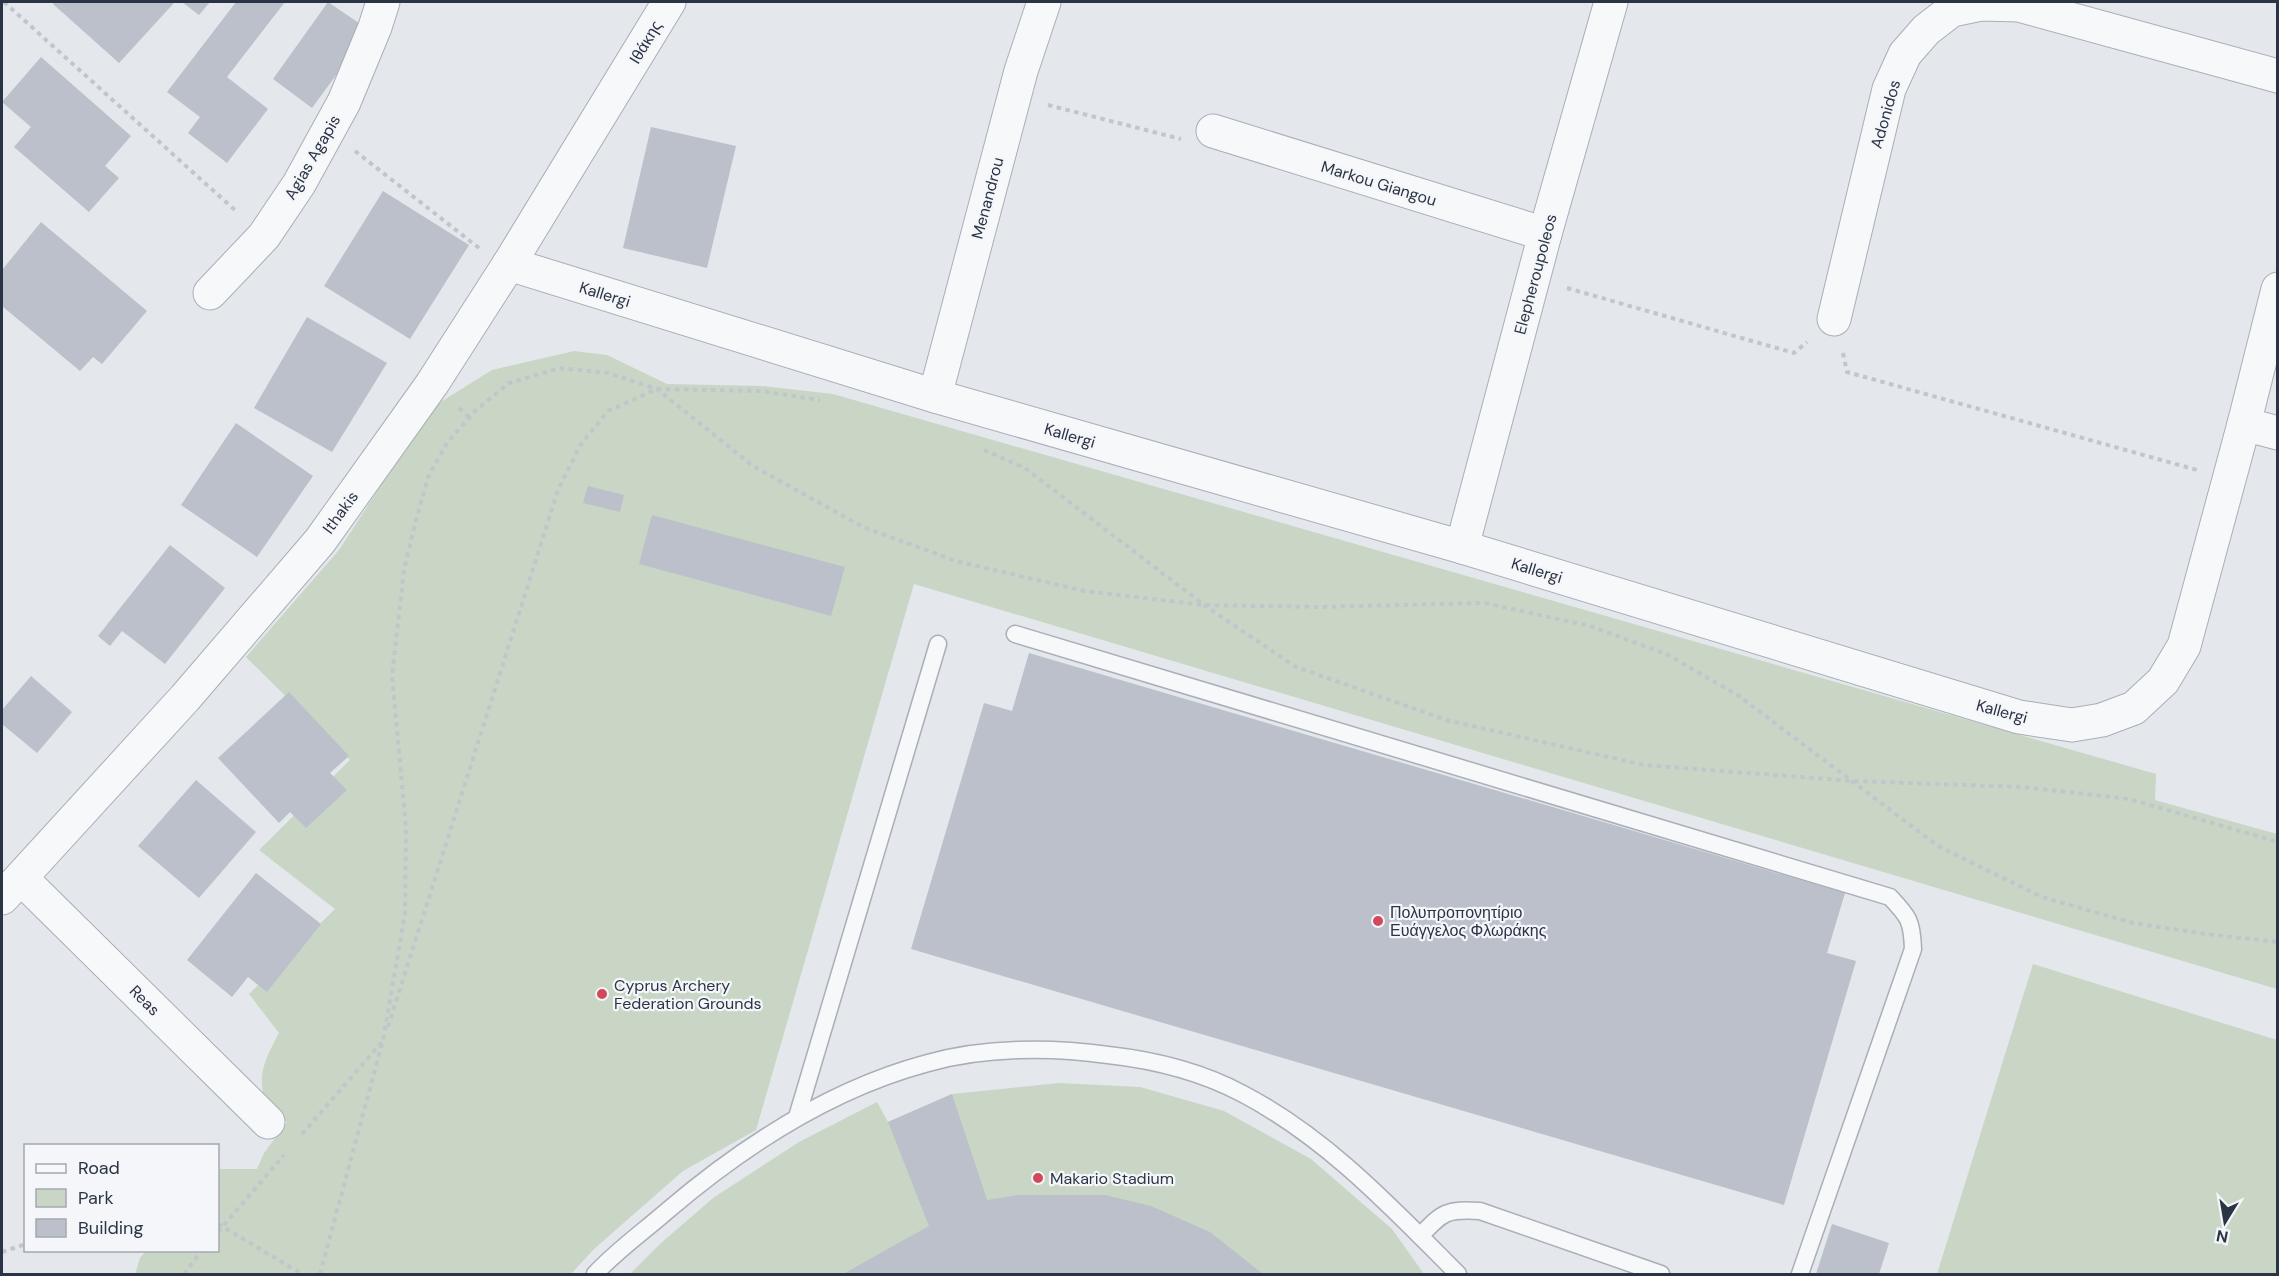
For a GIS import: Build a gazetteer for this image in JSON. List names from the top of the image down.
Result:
{
  "streets": {
    "street": [
      "Ιθάκης",
      "Adonidos",
      "Agias Agapis",
      "Markou Giangou",
      "Menandrou",
      "Elepheroupoleos",
      "Kallergi",
      "Ithakis",
      "Reas"
    ]
  },
  "crossings": [
    ["Ιθάκης", "Ithakis"],
    ["Markou Giangou", "Elepheroupoleos"],
    ["Menandrou", "Kallergi"],
    ["Elepheroupoleos", "Kallergi"],
    ["Kallergi", "Ithakis"],
    ["Ithakis", "Reas"]
  ],
  "places": ["Πολυπροπονητίριο Ευάγγελος Φλωράκης", "Cyprus Archery Federation Grounds", "Makario Stadium"],
  "legend": ["Road", "Park", "Building"],
  "north": "bottom"
}
